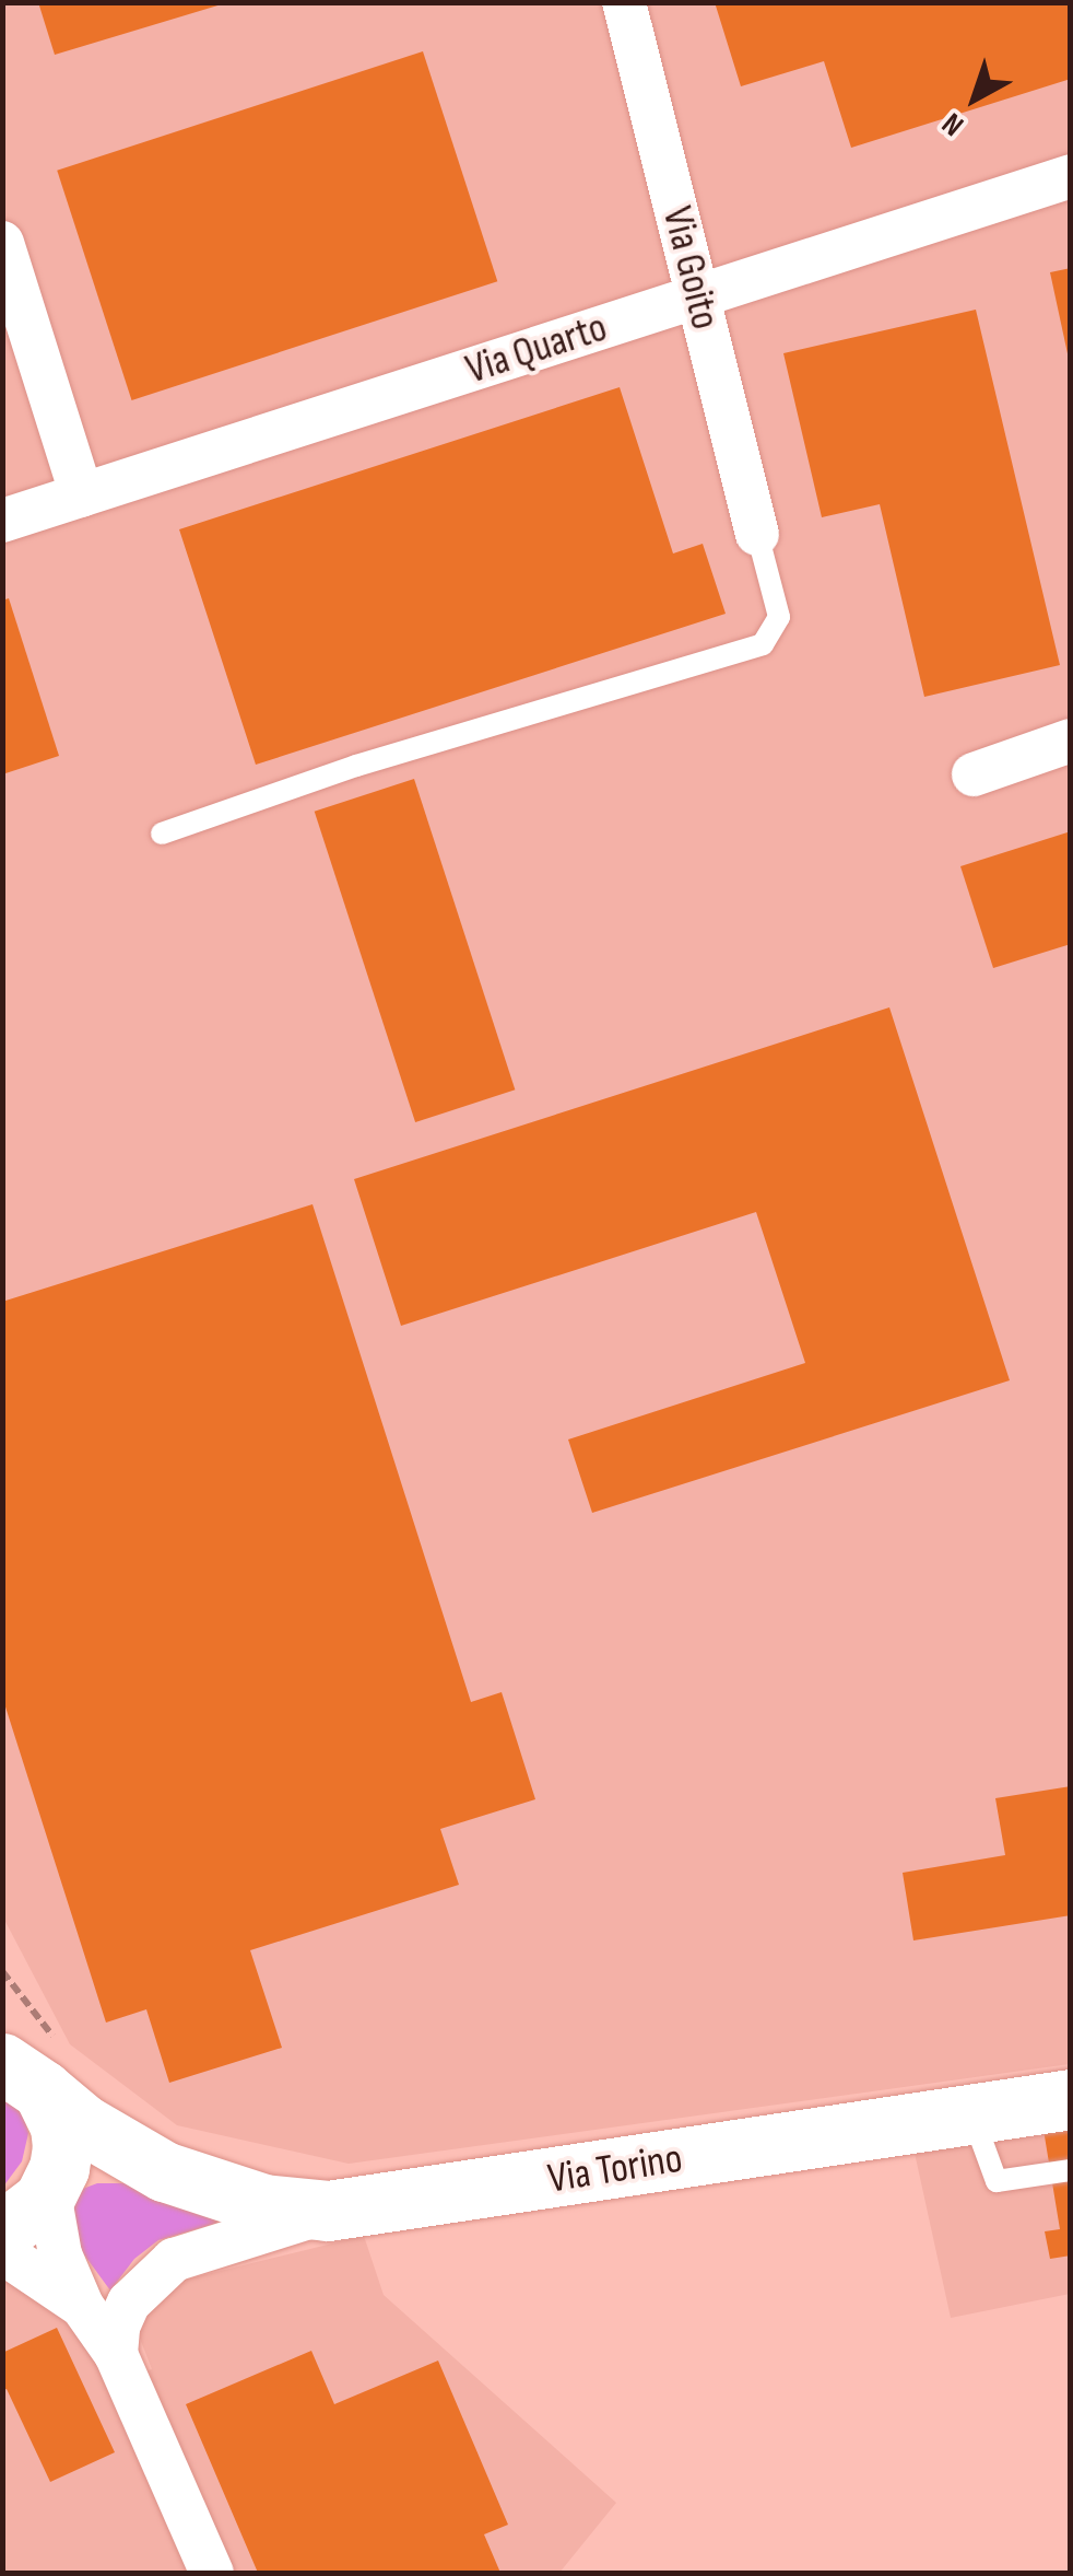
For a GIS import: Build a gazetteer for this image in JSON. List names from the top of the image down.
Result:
{
  "streets": {
    "main road": ["Via Torino"],
    "street": ["Via Goito", "Via Quarto"]
  },
  "crossings": [
    ["Via Goito", "Via Quarto"]
  ],
  "north": "bottom left"
}
